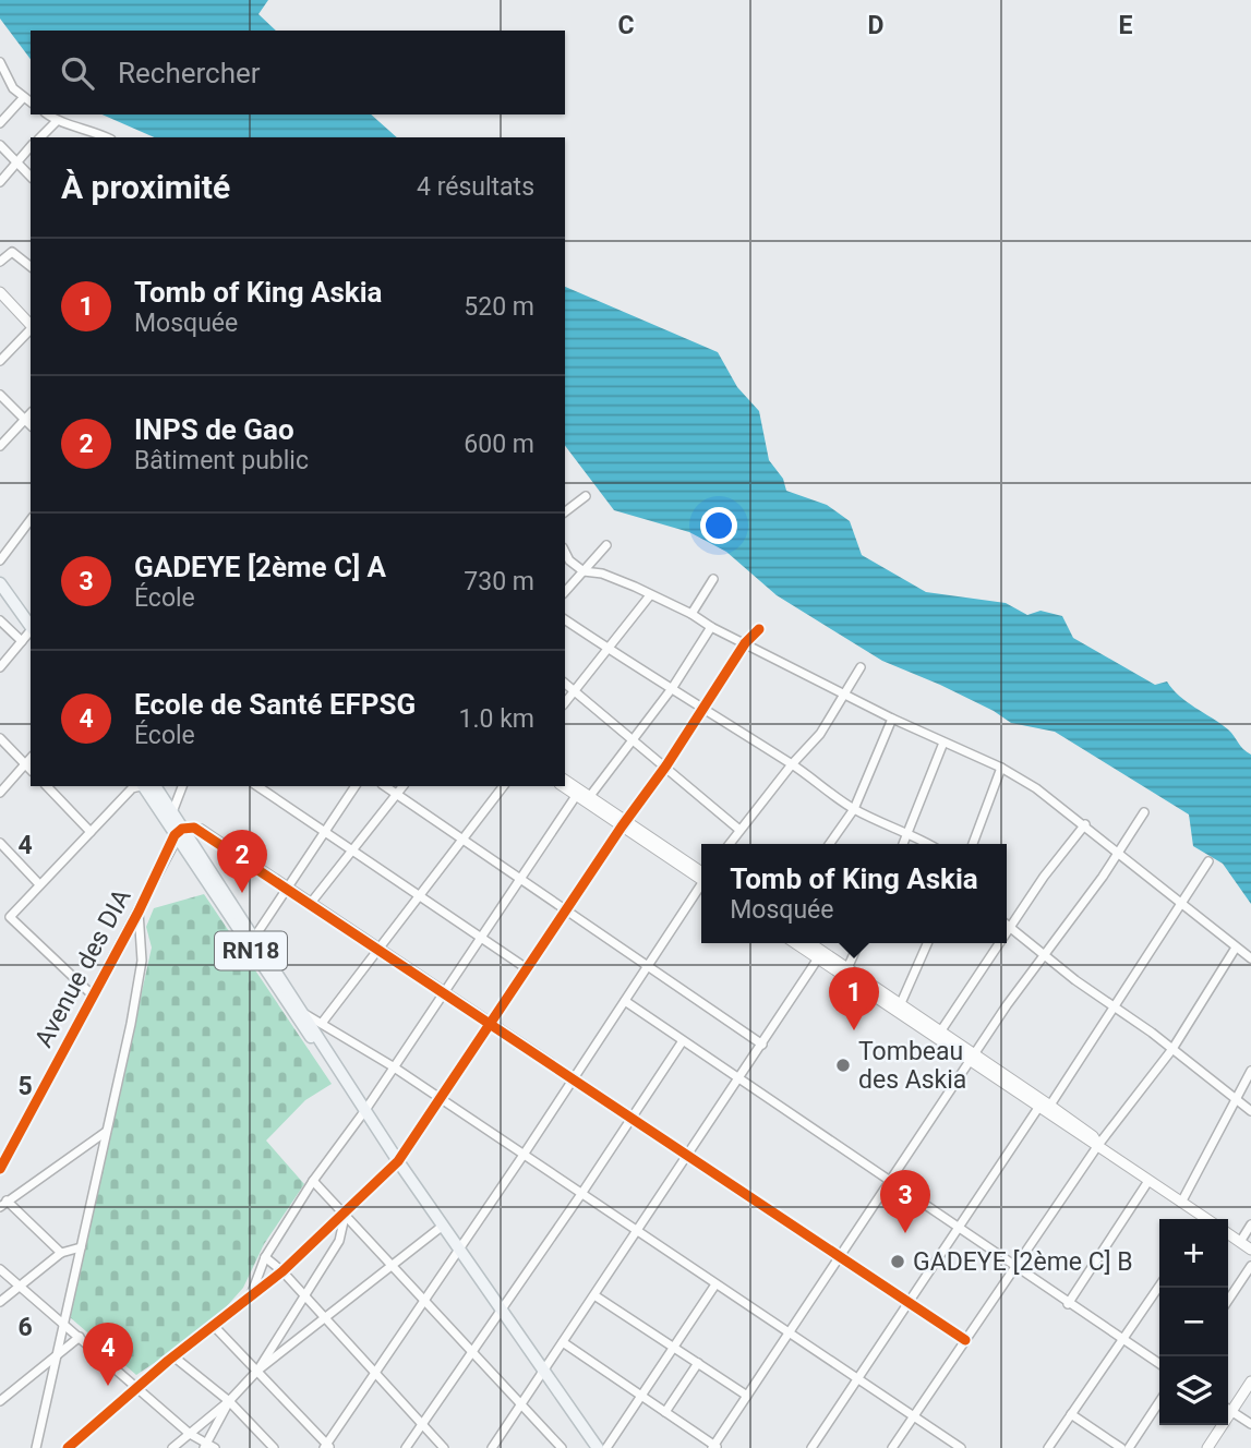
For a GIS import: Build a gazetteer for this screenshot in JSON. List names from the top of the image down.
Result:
{
  "streets": {
    "main road": ["RN18"],
    "street": ["Avenue des DIA"]
  },
  "crossings": [
    ["RN18", "Avenue des DIA"]
  ],
  "places": ["Tombeau des Askia", "GADEYE [2ème C] B"],
  "page": {
    "search": "Rechercher",
    "heading": ["À proximité", "4 résultats"],
    "list": [
      {
        "mark": "1",
        "name": "Tomb of King Askia",
        "note": "Mosquée",
        "value": "520 m"
      },
      {
        "mark": "2",
        "name": "INPS de Gao",
        "note": "Bâtiment public",
        "value": "600 m"
      },
      {
        "mark": "3",
        "name": "GADEYE [2ème C] A",
        "note": "École",
        "value": "730 m"
      },
      {
        "mark": "4",
        "name": "Ecole de Santé EFPSG",
        "note": "École",
        "value": "1.0 km"
      }
    ],
    "pins": [
      "2",
      "1",
      "3",
      "4"
    ],
    "popup": ["Tomb of King Askia", "Mosquée"],
    "map_buttons": ["+", "−"]
  },
  "grid": {
    "columns": ["C", "D", "E"],
    "rows": ["4", "5", "6"]
  }
}
